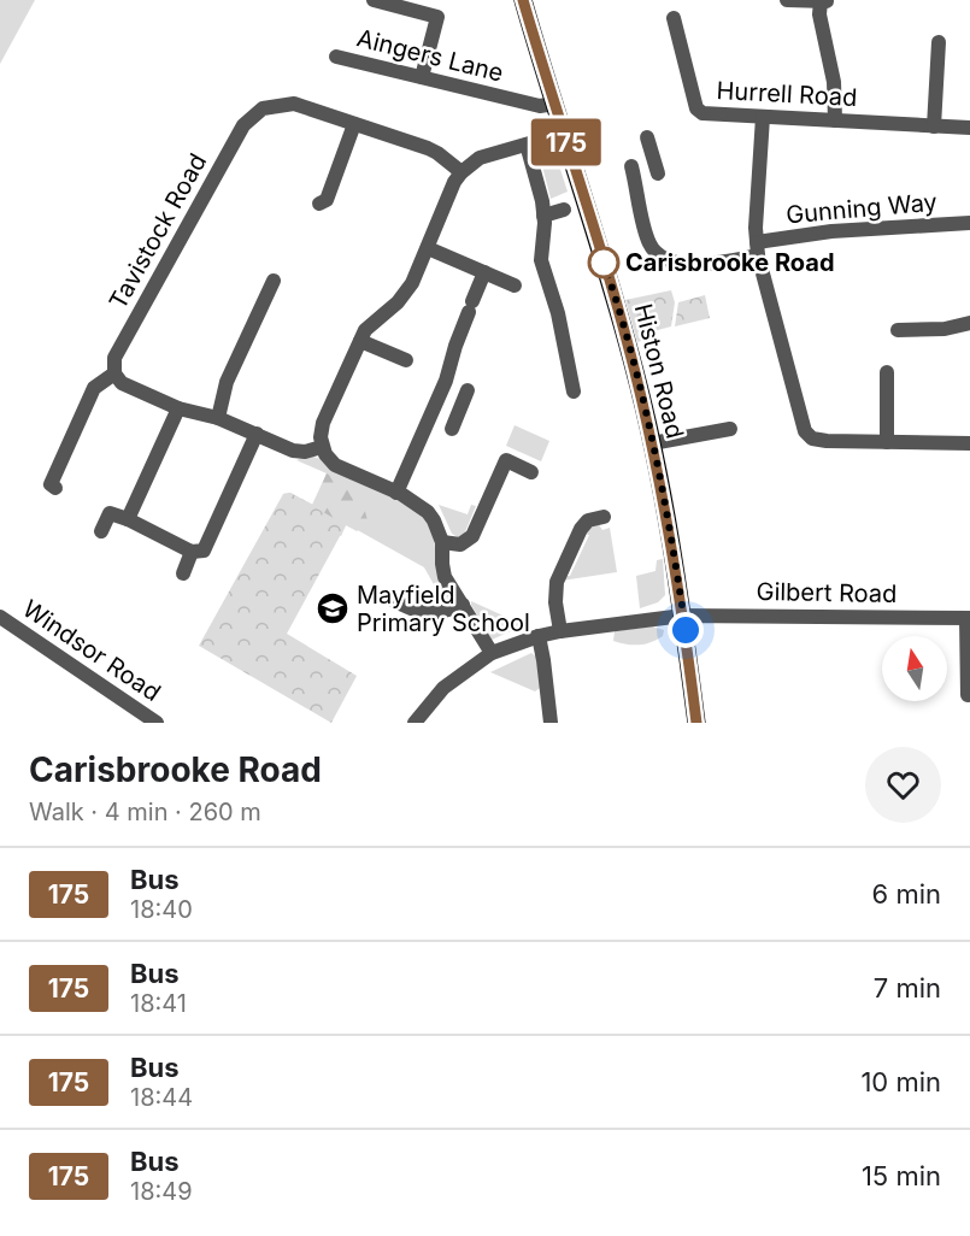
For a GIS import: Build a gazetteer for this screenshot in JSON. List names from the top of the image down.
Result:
{
  "streets": {
    "main road": ["Histon Road"],
    "street": [
      "Aingers Lane",
      "Hurrell Road",
      "Gunning Way",
      "Tavistock Road",
      "Gilbert Road",
      "Windsor Road"
    ]
  },
  "crossings": [
    ["Aingers Lane", "Histon Road"],
    ["Histon Road", "Gilbert Road"]
  ],
  "places": {
    "other": ["Carisbrooke Road"],
    "school or university": ["Mayfield Primary School"]
  },
  "lines": ["bus line 175"],
  "north": "top",
  "page": {
    "on_map": "175",
    "heading": ["Carisbrooke Road", "Walk · 4 min · 260 m"],
    "list": [
      {
        "mark": "175",
        "name": "Bus",
        "note": "18:40",
        "value": "6 min"
      },
      {
        "mark": "175",
        "name": "Bus",
        "note": "18:41",
        "value": "7 min"
      },
      {
        "mark": "175",
        "name": "Bus",
        "note": "18:44",
        "value": "10 min"
      },
      {
        "mark": "175",
        "name": "Bus",
        "note": "18:49",
        "value": "15 min"
      }
    ]
  }
}
